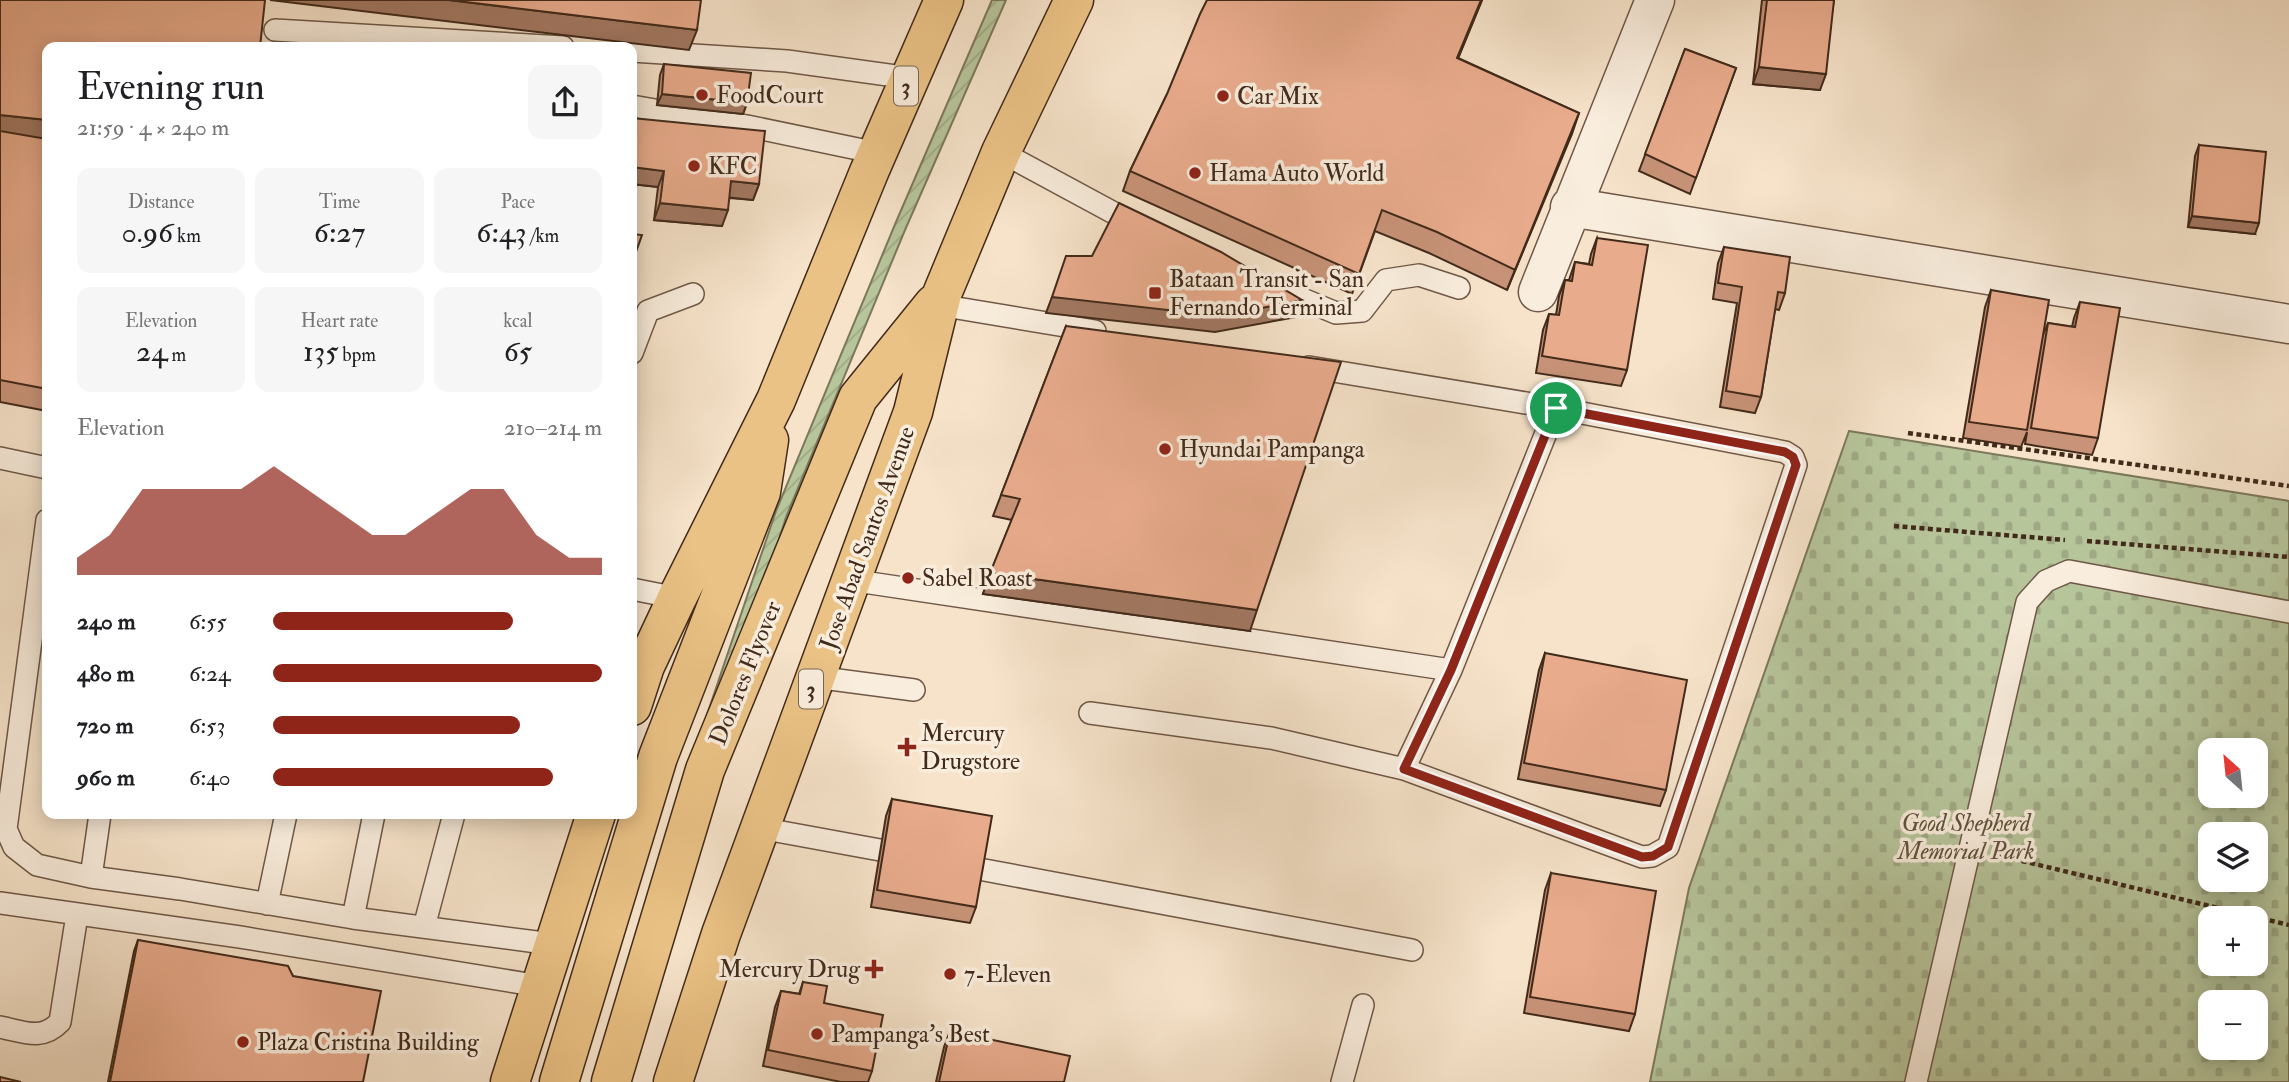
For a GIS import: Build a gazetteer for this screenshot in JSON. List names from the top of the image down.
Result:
{
  "streets": {
    "highway": ["3", "Jose Abad Santos Avenue", "Dolores Flyover"]
  },
  "crossings": [
    ["3", "Dolores Flyover"],
    ["Jose Abad Santos Avenue", "Dolores Flyover"]
  ],
  "parks": ["Good Shepherd Memorial Park"],
  "places": {
    "other": [
      "FoodCourt",
      "Car Mix",
      "KFC",
      "Hama Auto World",
      "Hyundai Pampanga",
      "Sabel Roast",
      "7-Eleven",
      "Pampanga's Best",
      "Plaza Cristina Building"
    ],
    "transit": ["Bataan Transit - San Fernando Terminal"],
    "health": ["Mercury Drugstore", "Mercury Drug"]
  },
  "north": "top left",
  "page": {
    "heading": ["Evening run", "21:59 · 4 × 240 m"],
    "stats": [
      ["Distance", "0.96 km"],
      ["Time", "6:27"],
      ["Pace", "6:43 /km"],
      ["Elevation", "24 m"],
      ["Heart rate", "135 bpm"],
      ["kcal", "65"]
    ],
    "chart": ["Elevation", "210–214 m"],
    "list": [
      {
        "name": "240 m",
        "note": "6:55"
      },
      {
        "name": "480 m",
        "note": "6:24"
      },
      {
        "name": "720 m",
        "note": "6:53"
      },
      {
        "name": "960 m",
        "note": "6:40"
      }
    ],
    "map_buttons": ["+", "−"]
  }
}
